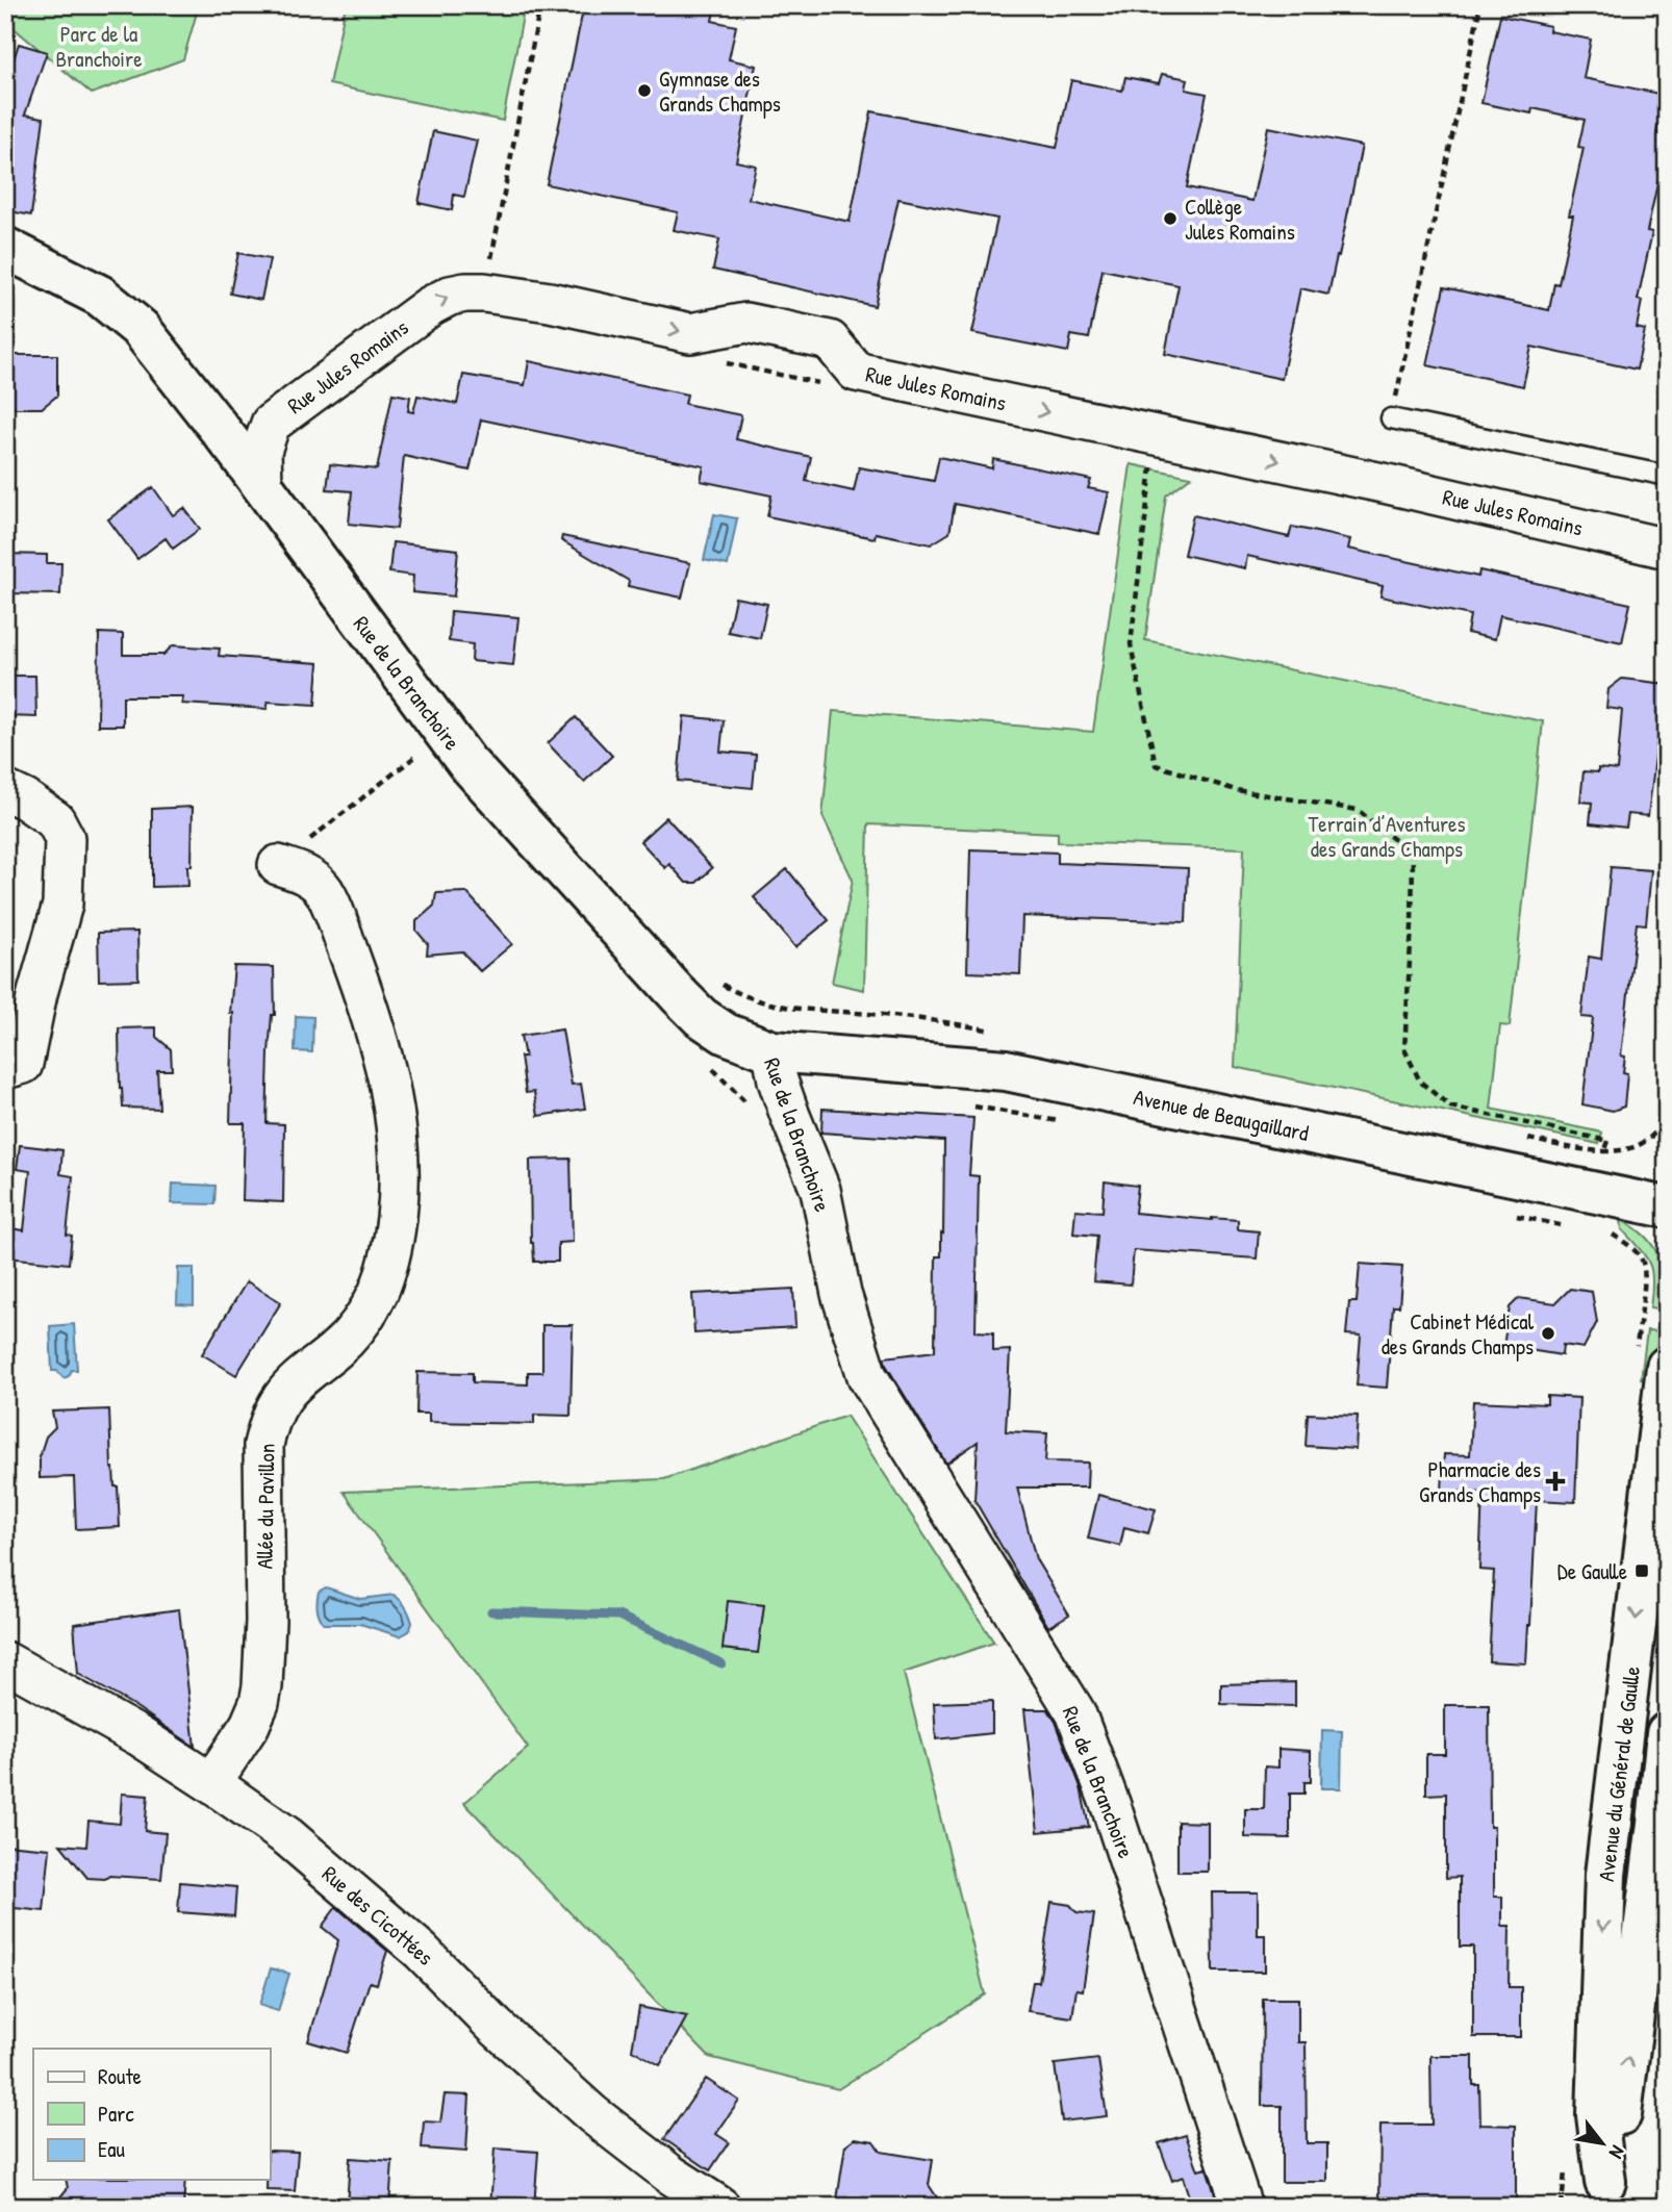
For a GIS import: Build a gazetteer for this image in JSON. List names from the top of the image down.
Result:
{
  "streets": {
    "main road": ["Rue de la Branchoire", "Avenue de Beaugaillard", "Avenue du Général de Gaulle"],
    "street": ["Rue Jules Romains", "Allée du Pavillon", "Rue des Cicottées"]
  },
  "crossings": [
    ["Rue Jules Romains", "Rue de la Branchoire"],
    ["Rue de la Branchoire", "Avenue de Beaugaillard"],
    ["Allée du Pavillon", "Rue des Cicottées"]
  ],
  "one_way": ["Rue Jules Romains"],
  "parks": ["Parc de la Branchoire", "Terrain d’Aventures des Grands Champs"],
  "places": {
    "other": ["Gymnase des Grands Champs", "Collège Jules Romains", "Cabinet Médical des Grands Champs"],
    "health": ["Pharmacie des Grands Champs"],
    "transit": ["De Gaulle"]
  },
  "legend": ["Route", "Parc", "Eau"],
  "north": "bottom right"
}
